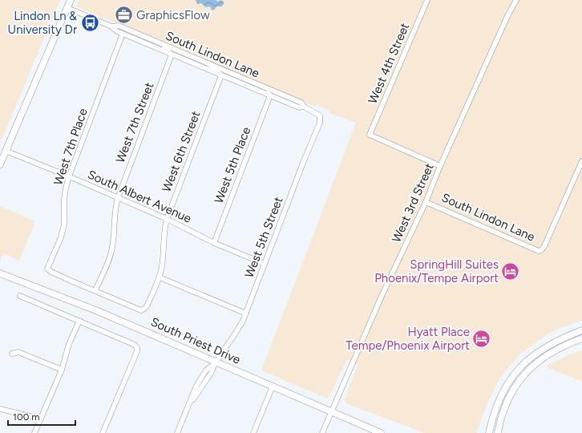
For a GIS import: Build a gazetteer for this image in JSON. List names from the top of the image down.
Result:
{
  "streets": {
    "main road": ["South Priest Drive"],
    "street": [
      "South Lindon Lane",
      "West 4th Street",
      "West 7th Street",
      "West 7th Place",
      "West 6th Street",
      "West 5th Place",
      "South Albert Avenue",
      "West 3rd Street",
      "West 5th Street"
    ]
  },
  "crossings": [
    ["South Lindon Lane", "West 7th Street"],
    ["South Lindon Lane", "West 7th Place"],
    ["South Lindon Lane", "West 6th Street"],
    ["South Lindon Lane", "West 5th Place"],
    ["South Lindon Lane", "West 3rd Street"],
    ["South Lindon Lane", "West 5th Street"],
    ["West 4th Street", "West 3rd Street"],
    ["West 7th Street", "South Albert Avenue"],
    ["West 7th Street", "South Priest Drive"],
    ["West 7th Place", "South Albert Avenue"],
    ["West 7th Place", "South Priest Drive"],
    ["West 6th Street", "South Albert Avenue"],
    ["West 6th Street", "South Priest Drive"],
    ["West 5th Place", "South Albert Avenue"],
    ["South Albert Avenue", "West 5th Street"],
    ["West 3rd Street", "South Priest Drive"],
    ["West 5th Street", "South Priest Drive"]
  ],
  "places": {
    "office": ["GraphicsFlow"],
    "bus stop": ["Lindon Ln & University Dr"],
    "hotel": ["SpringHill Suites Phoenix/Tempe Airport", "Hyatt Place Tempe/Phoenix Airport"]
  },
  "scale_bar": "100 m"
}
